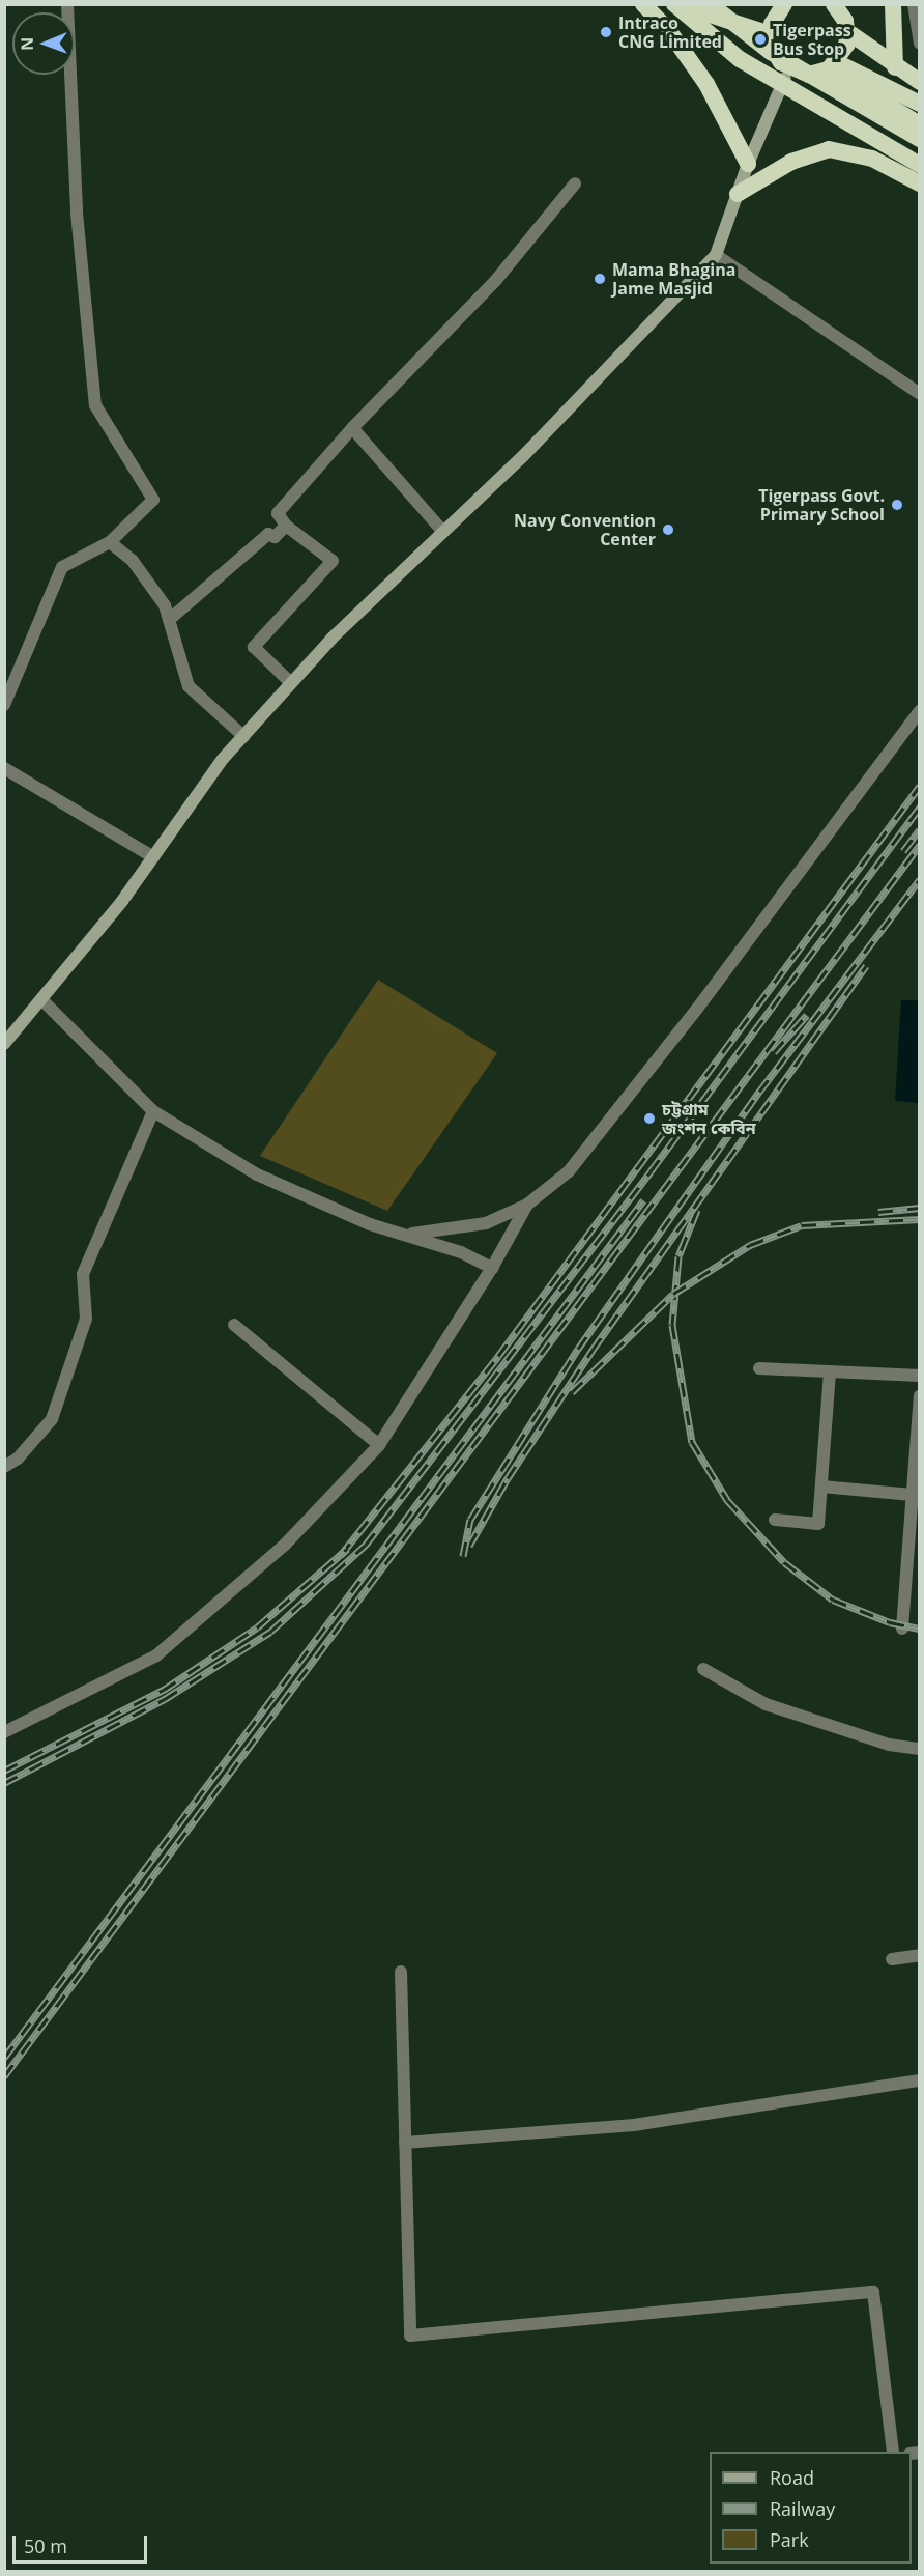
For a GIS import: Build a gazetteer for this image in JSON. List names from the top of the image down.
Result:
{
  "places": [
    "Intraco CNG Limited",
    "Tigerpass Bus Stop",
    "Mama Bhagina Jame Masjid",
    "Tigerpass Govt. Primary School",
    "Navy Convention Center",
    "চট্টগ্রাম জংশন কেবিন"
  ],
  "legend": ["Road", "Railway", "Park"],
  "scale_bar": "50 m",
  "north": "left"
}
